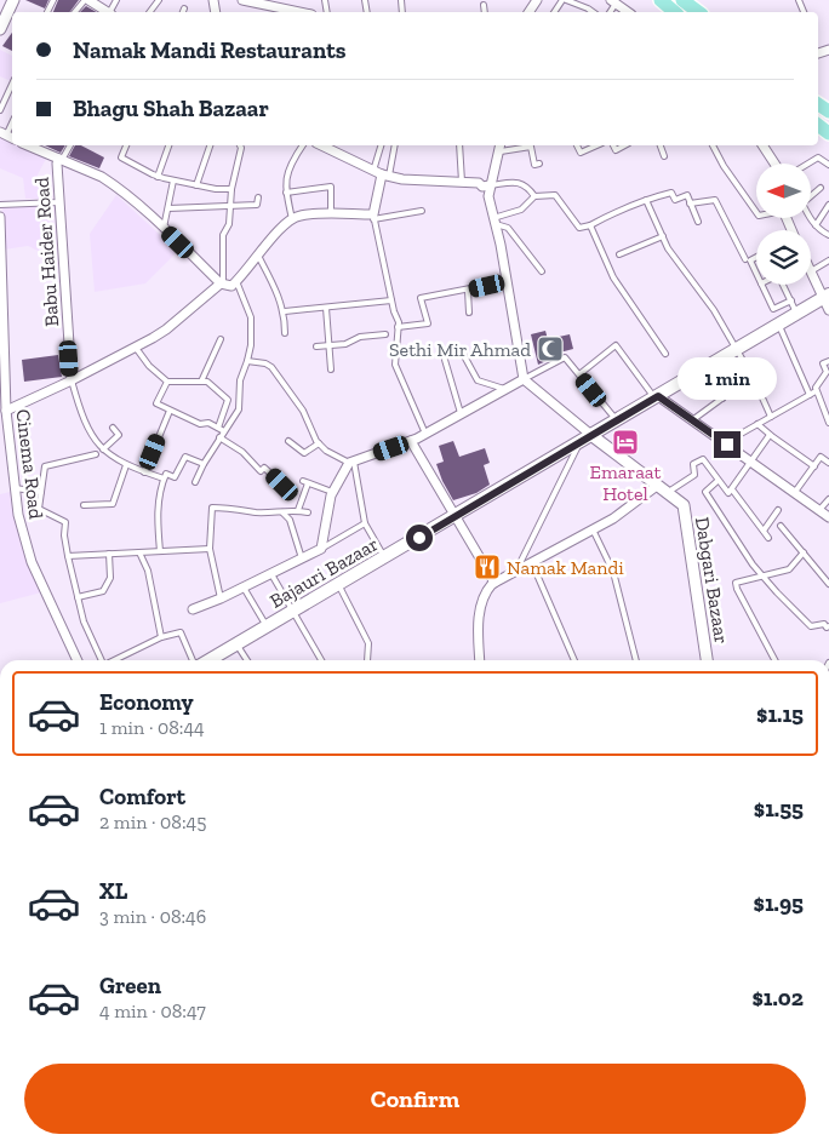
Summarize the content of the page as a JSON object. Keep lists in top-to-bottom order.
{
  "streets": {
    "main road": ["Bajauri Bazaar"],
    "street": ["Babu Haider Road", "Cinema Road", "Dabgari Bazaar"]
  },
  "crossings": [
    ["Bajauri Bazaar", "Dabgari Bazaar"]
  ],
  "places": {
    "mosque": ["Sethi Mir Ahmad"],
    "hotel": ["Emaraat Hotel"],
    "restaurant": ["Namak Mandi"]
  },
  "north": "left",
  "page": {
    "banner": ["Namak Mandi Restaurants", "Bhagu Shah Bazaar"],
    "bubble": "1 min",
    "list": [
      {
        "name": "Economy",
        "note": "1 min · 08:44",
        "value": "$1.15"
      },
      {
        "name": "Comfort",
        "note": "2 min · 08:45",
        "value": "$1.55"
      },
      {
        "name": "XL",
        "note": "3 min · 08:46",
        "value": "$1.95"
      },
      {
        "name": "Green",
        "note": "4 min · 08:47",
        "value": "$1.02"
      }
    ],
    "buttons": "Confirm"
  }
}
